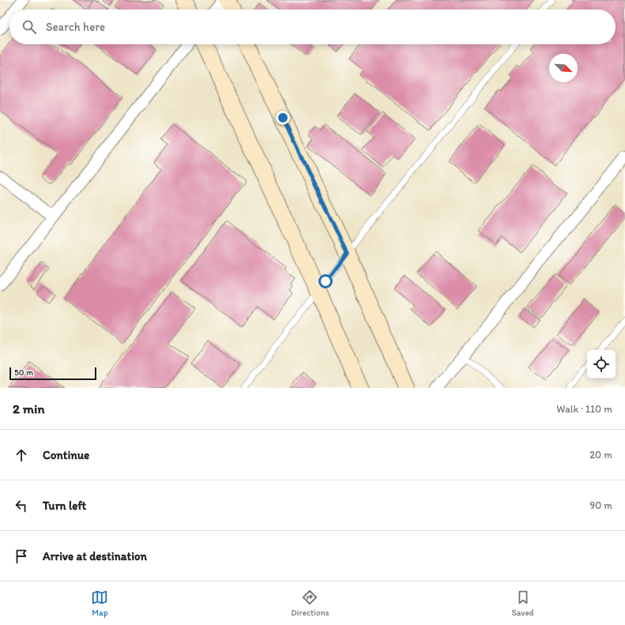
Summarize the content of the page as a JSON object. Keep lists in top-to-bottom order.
{
  "scale_bar": "50 m",
  "north": "bottom right",
  "page": {
    "search": "Search here",
    "scale": "50 m",
    "heading": ["2 min", "Walk · 110 m"],
    "list": [
      ["Continue", "20 m"],
      ["Turn left", "90 m"],
      "Arrive at destination"
    ],
    "nav": ["Map", "Directions", "Saved"]
  }
}
